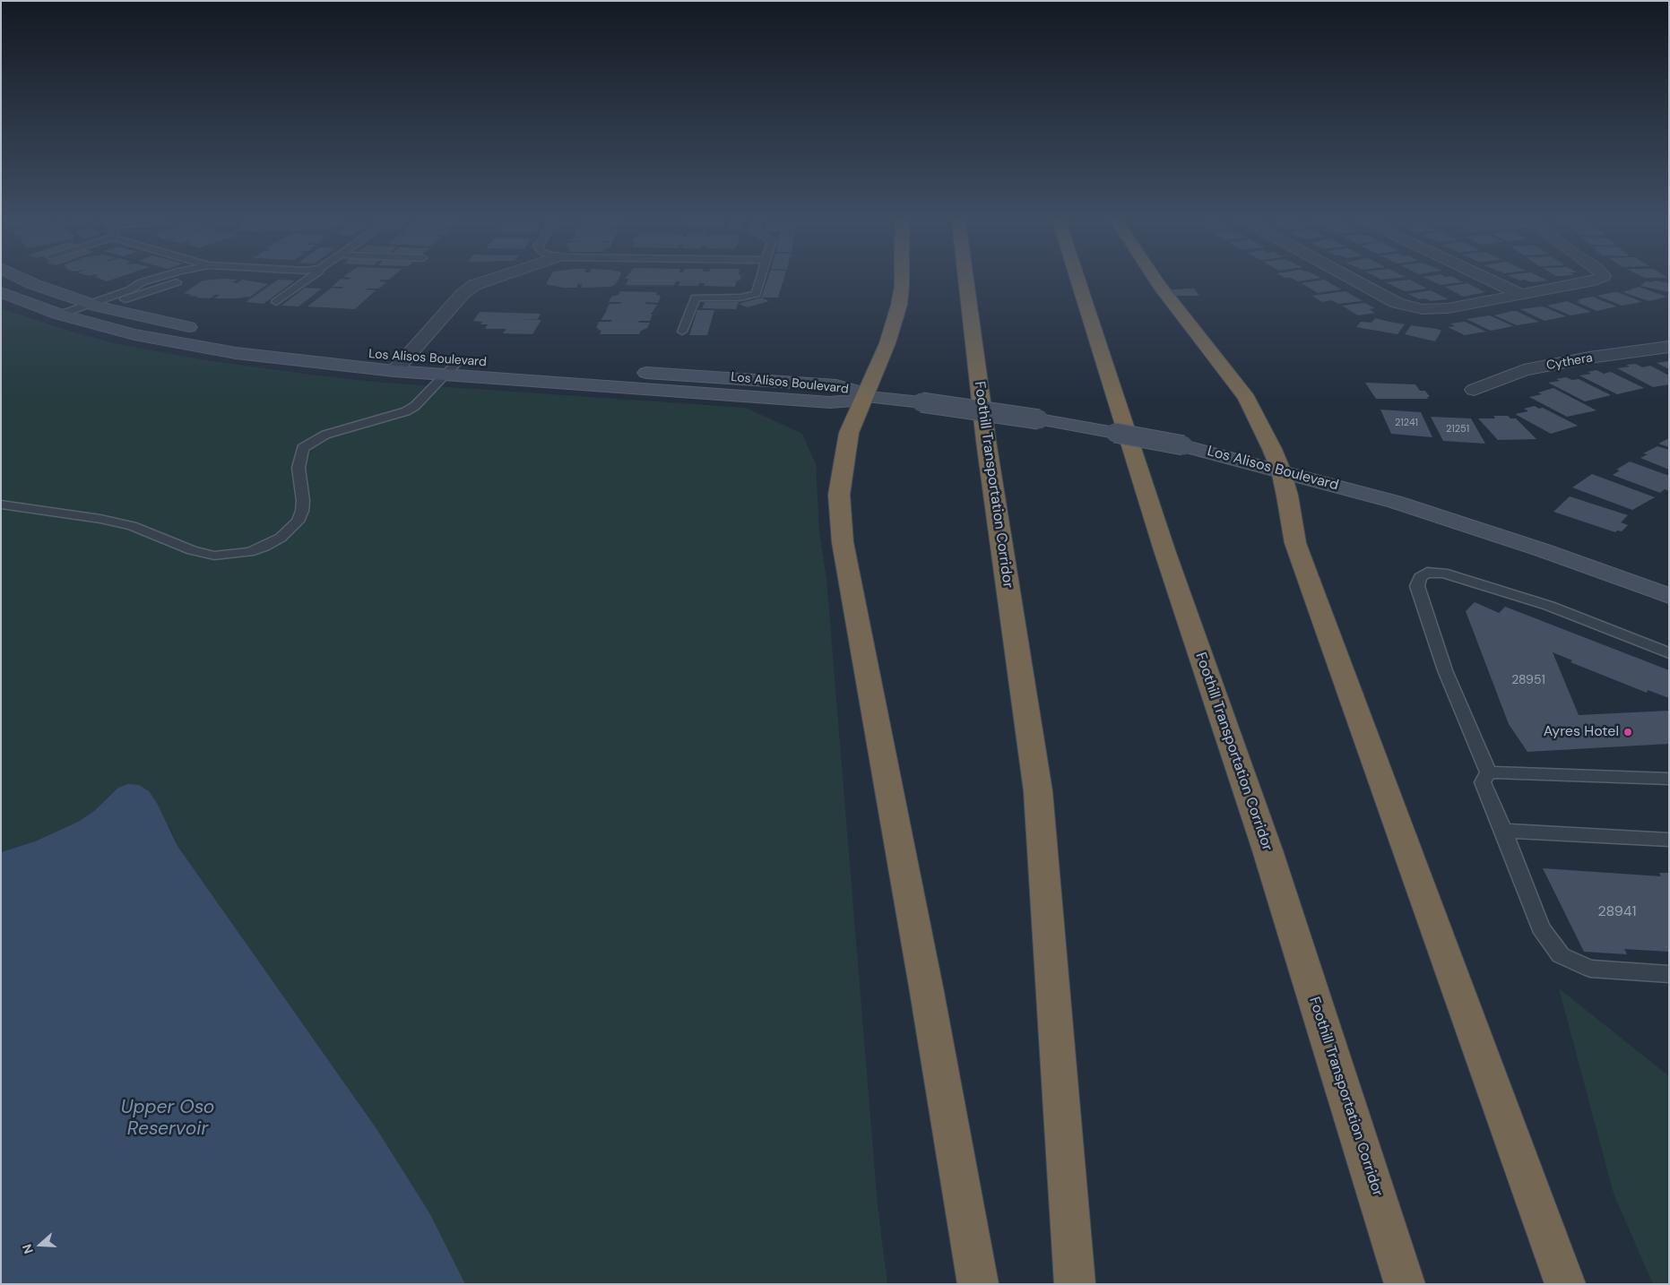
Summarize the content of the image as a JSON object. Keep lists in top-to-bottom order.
{
  "streets": {
    "highway": ["Foothill Transportation Corridor"],
    "main road": ["Los Alisos Boulevard"],
    "street": ["Cythera"]
  },
  "water": ["Upper Oso Reservoir"],
  "places": ["Ayres Hotel"],
  "house_numbers": [
    "21241",
    "21251",
    "28951",
    "28941"
  ],
  "north": "left"
}
